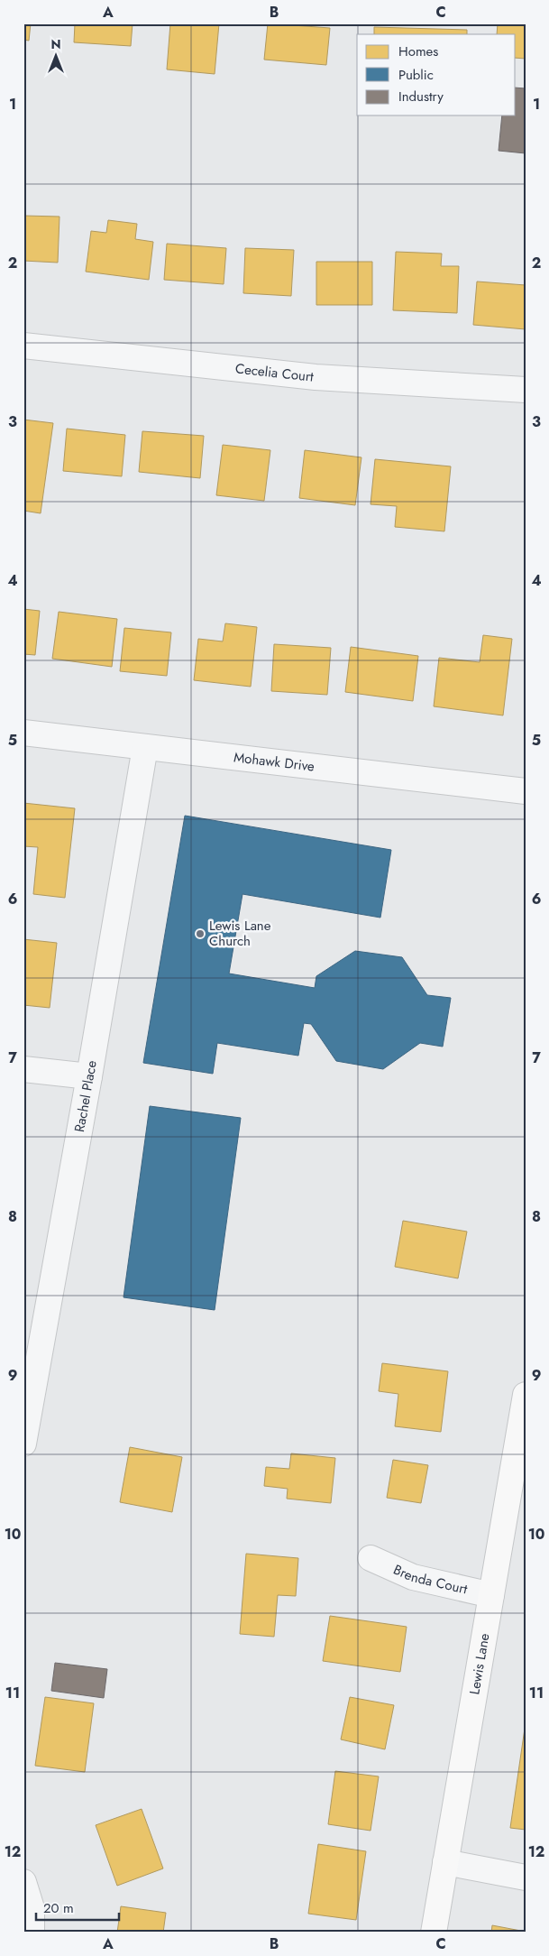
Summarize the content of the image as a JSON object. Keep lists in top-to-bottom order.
{
  "streets": {
    "street": [
      "Cecelia Court",
      "Mohawk Drive",
      "Rachel Place",
      "Brenda Court",
      "Lewis Lane"
    ]
  },
  "crossings": [
    ["Mohawk Drive", "Rachel Place"],
    ["Brenda Court", "Lewis Lane"]
  ],
  "places": ["Lewis Lane Church"],
  "legend": ["Homes", "Public", "Industry"],
  "scale_bar": "20 m",
  "north": "top",
  "grid": {
    "columns": ["A", "B", "C"],
    "rows": [
      "1",
      "2",
      "3",
      "4",
      "5",
      "6",
      "7",
      "8",
      "9",
      "10",
      "11",
      "12"
    ]
  }
}
